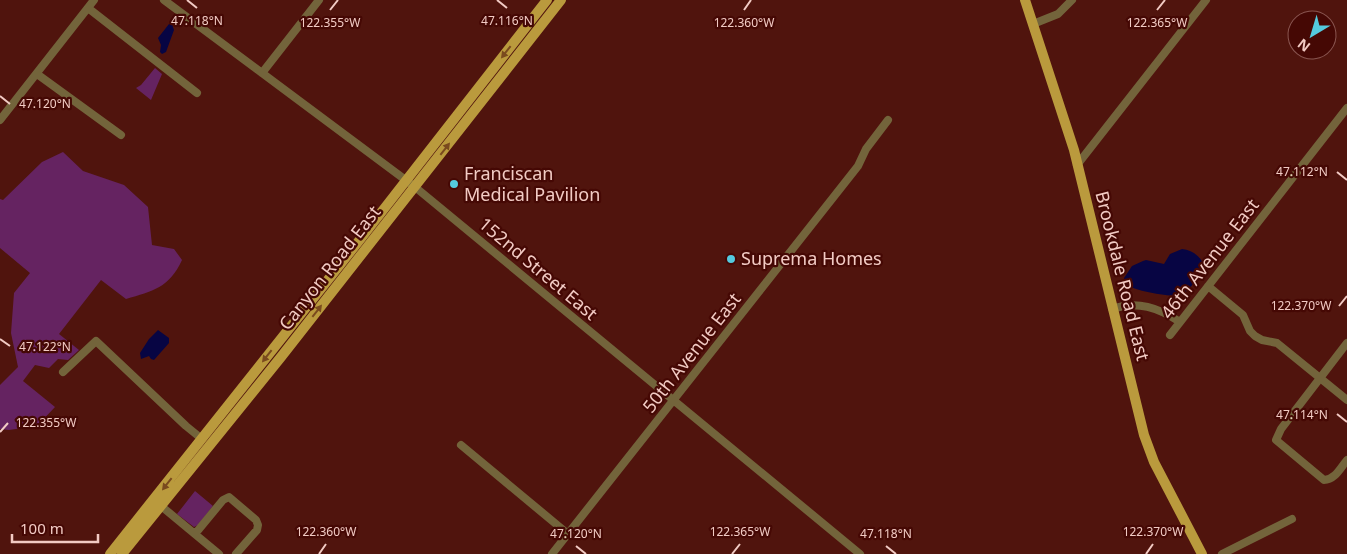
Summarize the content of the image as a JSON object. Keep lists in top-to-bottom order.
{
  "streets": {
    "main road": ["Canyon Road East", "Brookdale Road East"],
    "street": ["46th Avenue East", "152nd Street East", "50th Avenue East"]
  },
  "crossings": [
    ["Canyon Road East", "152nd Street East"],
    ["152nd Street East", "50th Avenue East"]
  ],
  "places": ["Franciscan Medical Pavilion", "Suprema Homes"],
  "scale_bar": "100 m",
  "north": "bottom left",
  "coordinates": [
    "47.118°N",
    "47.116°N",
    "122.355°W",
    "122.360°W",
    "122.365°W",
    "47.120°N",
    "47.112°N",
    "122.370°W",
    "47.122°N",
    "47.114°N"
  ]
}
